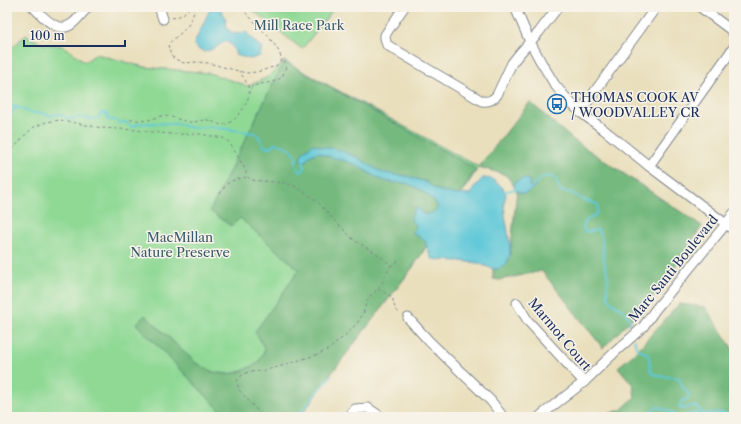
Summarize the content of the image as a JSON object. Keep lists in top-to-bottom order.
{
  "streets": {
    "street": ["Marc Santi Boulevard", "Marmot Court"]
  },
  "crossings": [
    ["Marc Santi Boulevard", "Marmot Court"]
  ],
  "parks": ["Mill Race Park", "MacMillan Nature Preserve"],
  "places": {
    "bus stop": ["THOMAS COOK AV / WOODVALLEY CR"]
  },
  "scale_bar": "100 m"
}
